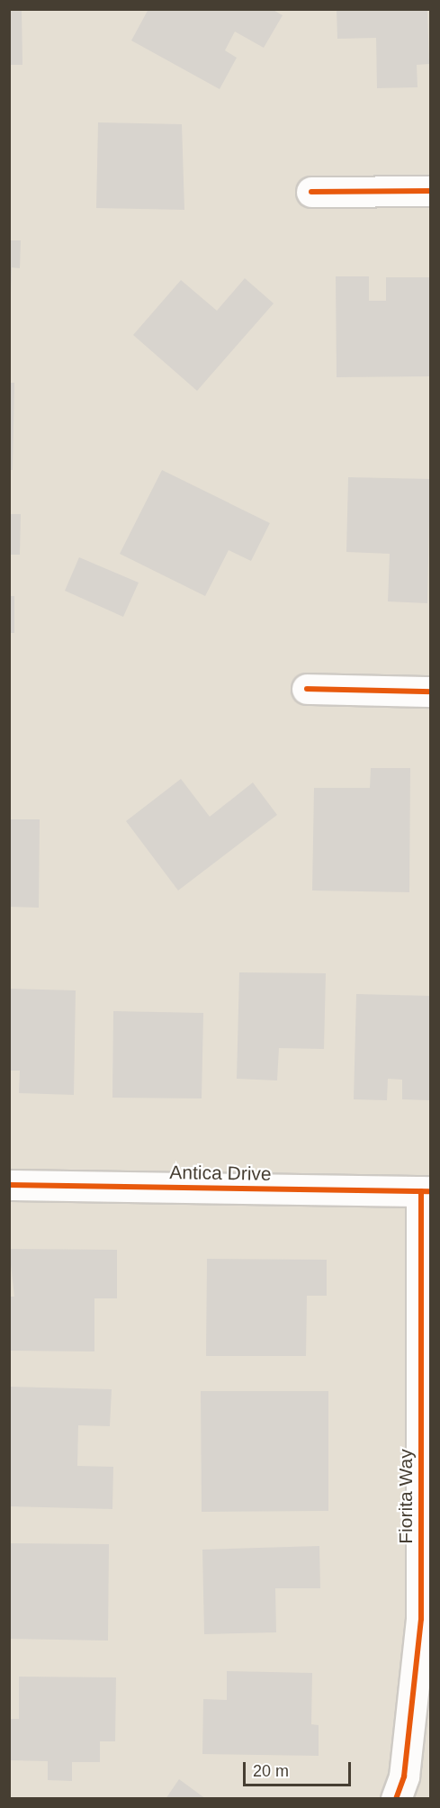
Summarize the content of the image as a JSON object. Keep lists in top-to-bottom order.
{
  "streets": {
    "street": ["Antica Drive", "Fiorita Way"]
  },
  "crossings": [
    ["Antica Drive", "Fiorita Way"]
  ],
  "scale_bar": "20 m"
}
